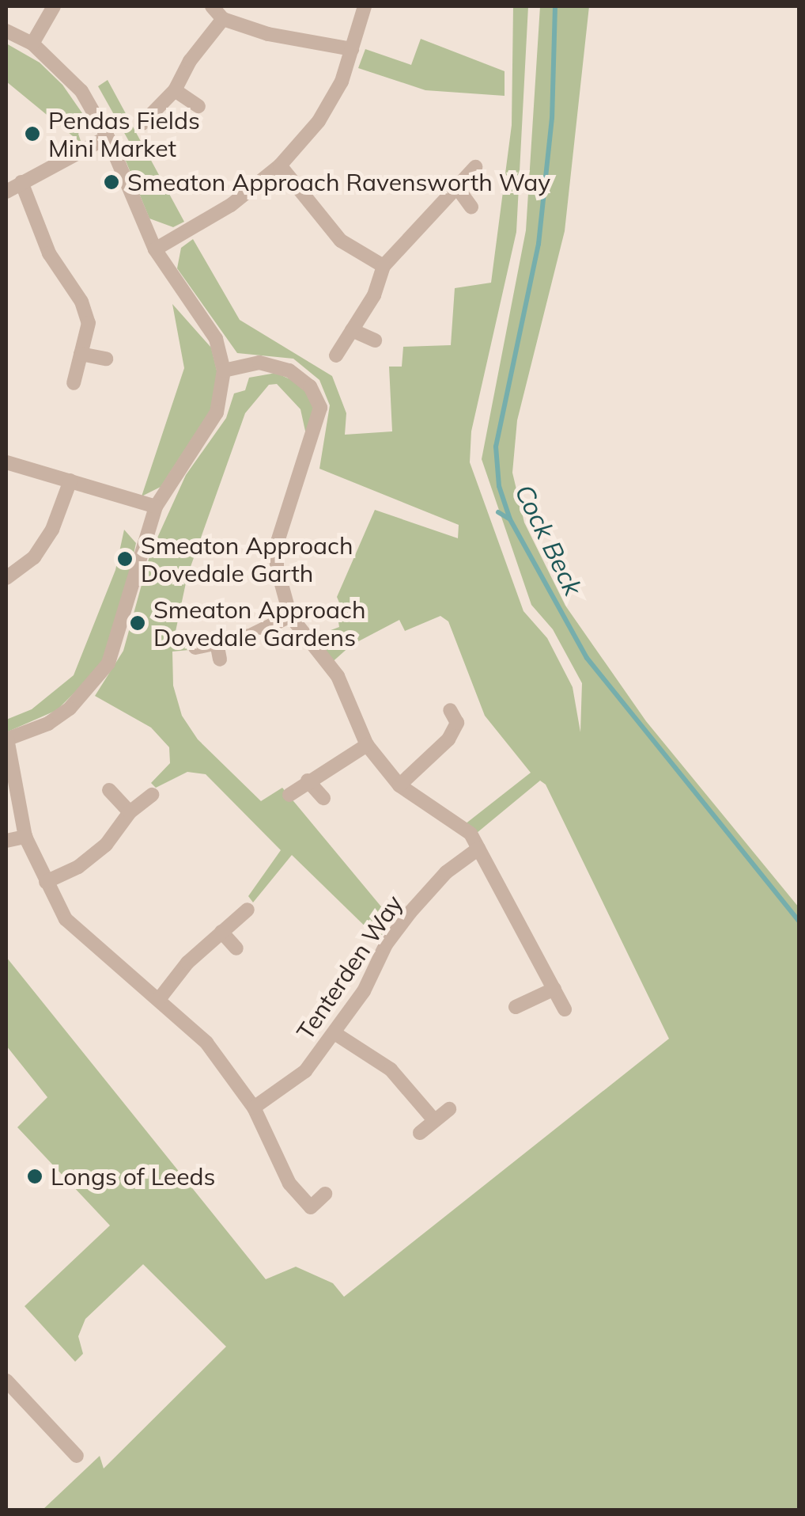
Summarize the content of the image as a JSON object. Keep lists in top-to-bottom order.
{
  "streets": {
    "street": ["Tenterden Way"]
  },
  "water": ["Cock Beck"],
  "places": [
    "Pendas Fields Mini Market",
    "Smeaton Approach Ravensworth Way",
    "Smeaton Approach Dovedale Garth",
    "Smeaton Approach Dovedale Gardens",
    "Longs of Leeds"
  ]
}
